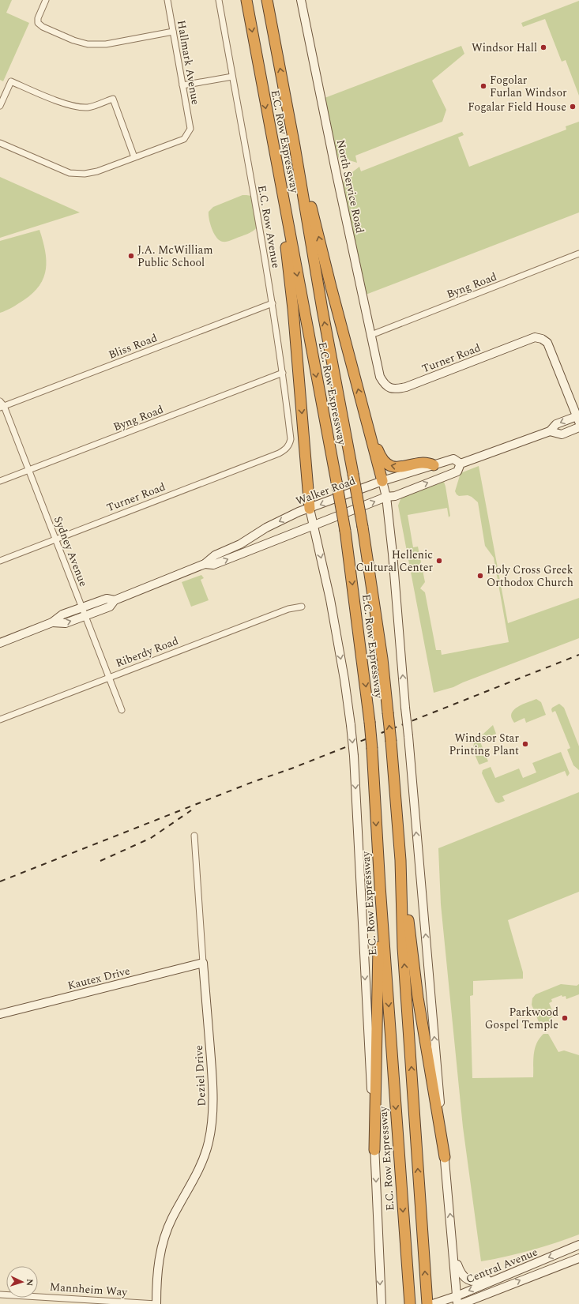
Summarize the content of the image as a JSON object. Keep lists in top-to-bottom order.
{
  "streets": {
    "highway": ["E.C. Row Expressway"],
    "main road": [
      "North Service Road",
      "Turner Road",
      "Walker Road",
      "Kautex Drive",
      "Deziel Drive",
      "Central Avenue"
    ],
    "street": [
      "Hallmark Avenue",
      "E.C. Row Avenue",
      "Byng Road",
      "Bliss Road",
      "Sydney Avenue",
      "Riberdy Road",
      "Mannheim Way"
    ]
  },
  "crossings": [
    ["North Service Road", "Byng Road"],
    ["North Service Road", "Turner Road"],
    ["E.C. Row Avenue", "Byng Road"],
    ["E.C. Row Avenue", "Bliss Road"],
    ["E.C. Row Avenue", "Turner Road"],
    ["Byng Road", "Sydney Avenue"],
    ["Bliss Road", "Sydney Avenue"],
    ["Turner Road", "Walker Road"],
    ["Turner Road", "Sydney Avenue"],
    ["Walker Road", "Sydney Avenue"],
    ["Sydney Avenue", "Riberdy Road"],
    ["Kautex Drive", "Deziel Drive"],
    ["Deziel Drive", "Mannheim Way"]
  ],
  "places": [
    "Windsor Hall",
    "Fogolar Furlan Windsor",
    "Fogalar Field House",
    "J.A. McWilliam Public School",
    "Hellenic Cultural Center",
    "Holy Cross Greek Orthodox Church",
    "Windsor Star Printing Plant",
    "Parkwood Gospel Temple"
  ],
  "north": "right"
}
